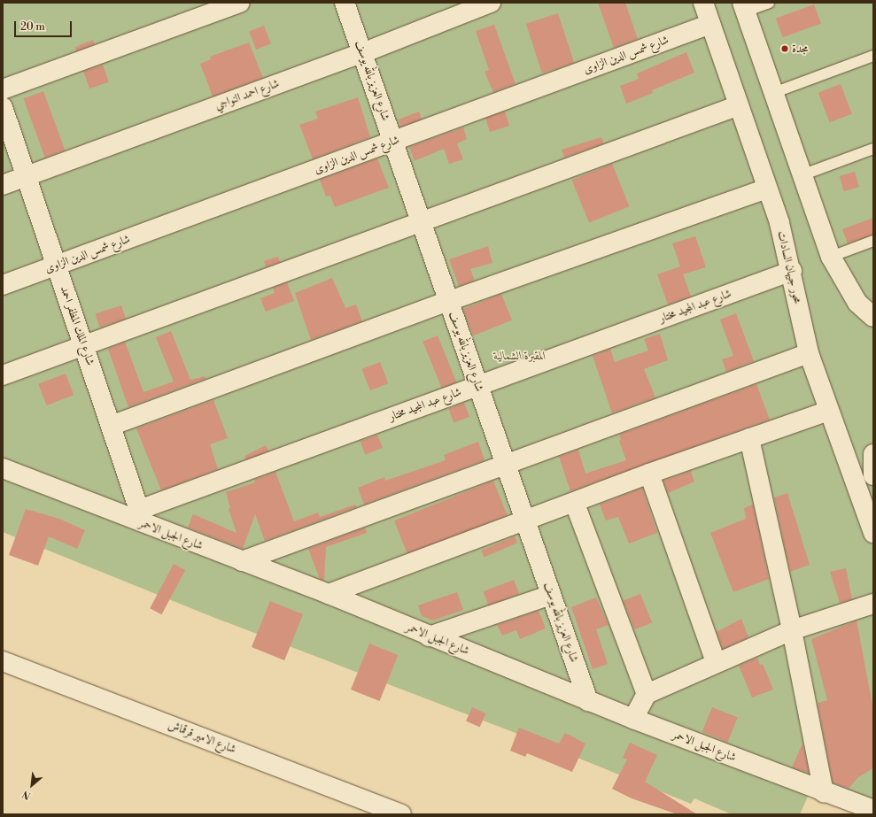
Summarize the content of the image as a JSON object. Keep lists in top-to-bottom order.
{
  "streets": {
    "street": [
      "شارع شمس الدين الزاوى",
      "شارع العزيز بالله يوسف",
      "شارع احمد النواجي",
      "محور جيهان السادات",
      "شارع عبد المجيد مختار",
      "شارع الملك المظفر احمد",
      "شارع الجبل الاحمر",
      "شارع الامير قرقماش"
    ]
  },
  "crossings": [
    ["شارع شمس الدين الزاوى", "شارع العزيز بالله يوسف"],
    ["شارع شمس الدين الزاوى", "محور جيهان السادات"],
    ["شارع شمس الدين الزاوى", "شارع الملك المظفر احمد"],
    ["شارع العزيز بالله يوسف", "شارع احمد النواجي"],
    ["شارع العزيز بالله يوسف", "شارع عبد المجيد مختار"],
    ["شارع العزيز بالله يوسف", "شارع الجبل الاحمر"],
    ["شارع احمد النواجي", "شارع الملك المظفر احمد"],
    ["محور جيهان السادات", "شارع عبد المجيد مختار"],
    ["شارع عبد المجيد مختار", "شارع الملك المظفر احمد"],
    ["شارع عبد المجيد مختار", "شارع الجبل الاحمر"],
    ["شارع الملك المظفر احمد", "شارع الجبل الاحمر"]
  ],
  "parks": ["المقبرة الشمالية"],
  "places": ["مجدة"],
  "scale_bar": "20 m",
  "north": "bottom left"
}
